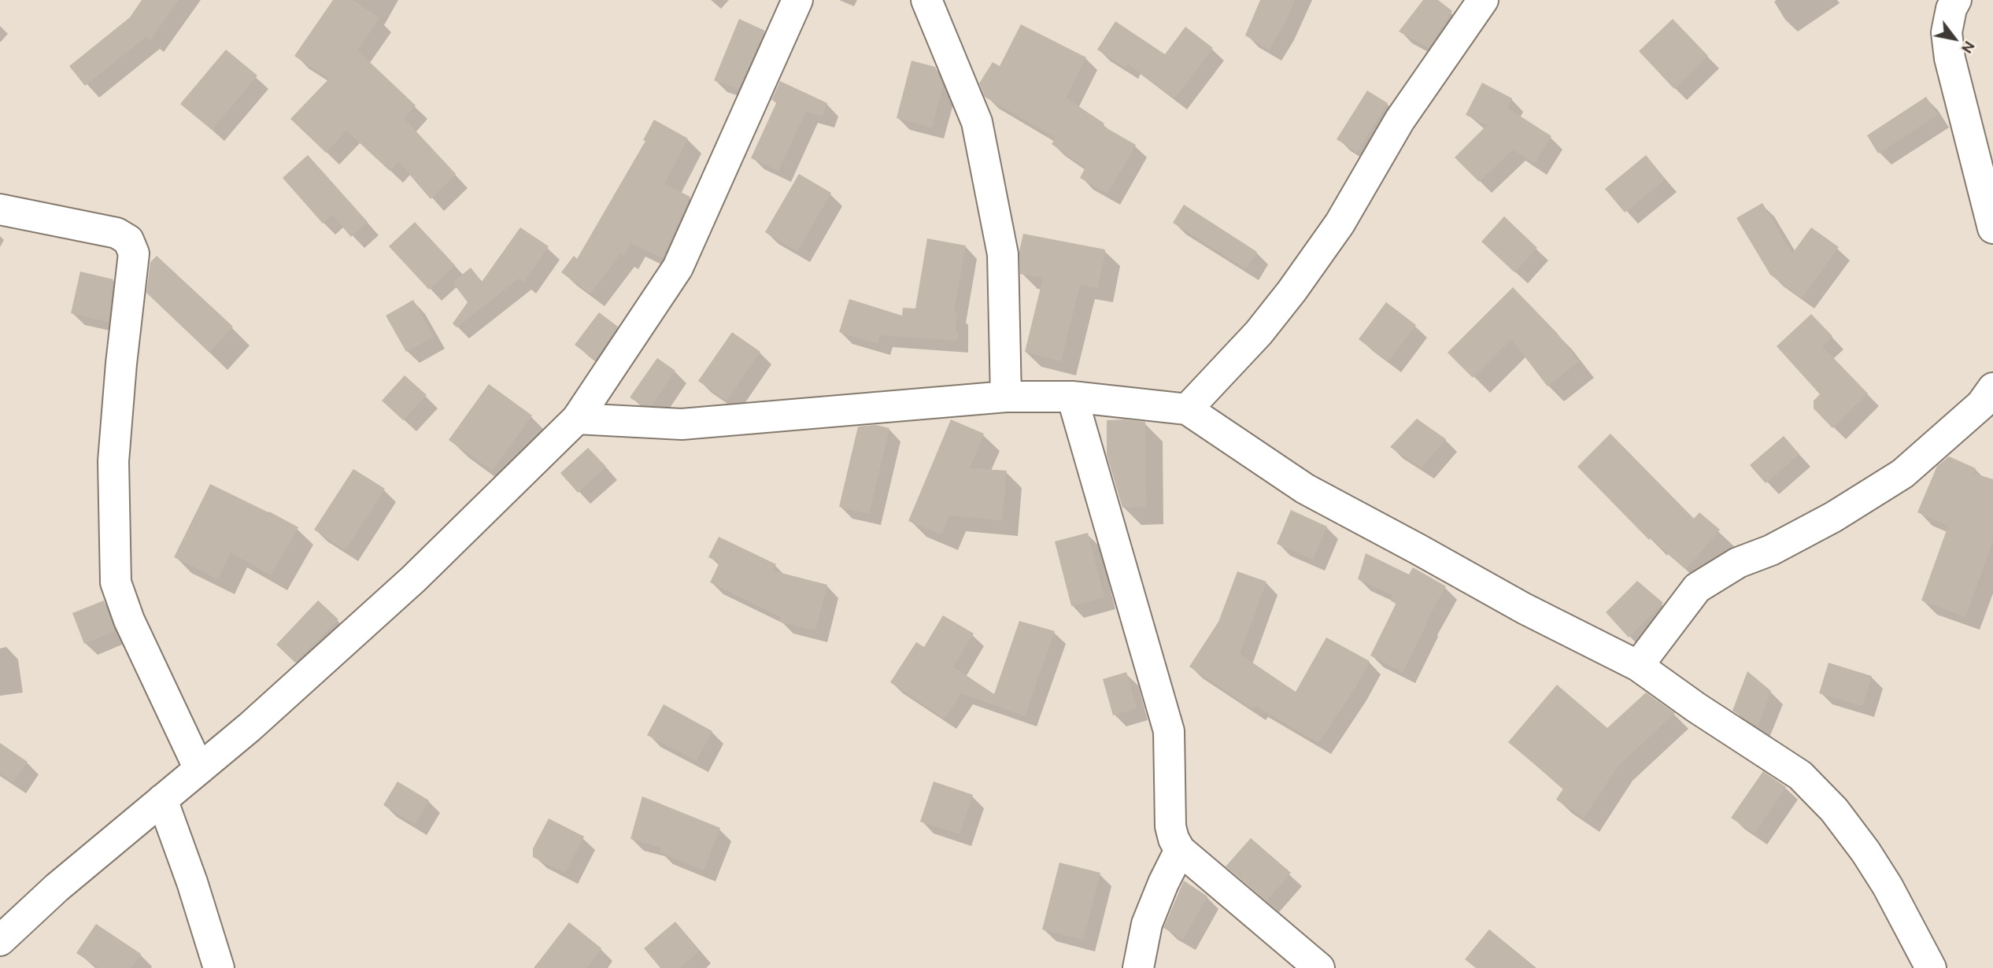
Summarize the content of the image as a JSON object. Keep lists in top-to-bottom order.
{
  "north": "bottom right"
}
